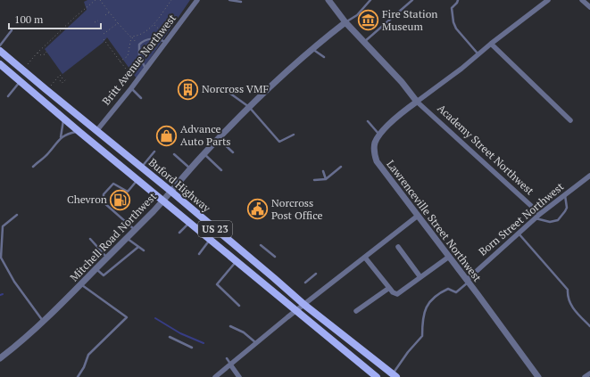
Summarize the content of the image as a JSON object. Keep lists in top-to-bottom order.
{
  "streets": {
    "main road": ["Buford Highway", "US 23"],
    "street": [
      "Britt Avenue Northwest",
      "Academy Street Northwest",
      "Born Street Northwest",
      "Lawrenceville Street Northwest",
      "Mitchell Road Northwest"
    ]
  },
  "crossings": [
    ["Britt Avenue Northwest", "Buford Highway"],
    ["Academy Street Northwest", "Born Street Northwest"],
    ["Academy Street Northwest", "Lawrenceville Street Northwest"],
    ["Buford Highway", "Mitchell Road Northwest"],
    ["Born Street Northwest", "Lawrenceville Street Northwest"]
  ],
  "places": {
    "museum": ["Fire Station Museum"],
    "building": ["Norcross VMF"],
    "shop": ["Advance Auto Parts"],
    "fuel station": ["Chevron"],
    "public building": ["Norcross Post Office"]
  },
  "scale_bar": "100 m"
}
